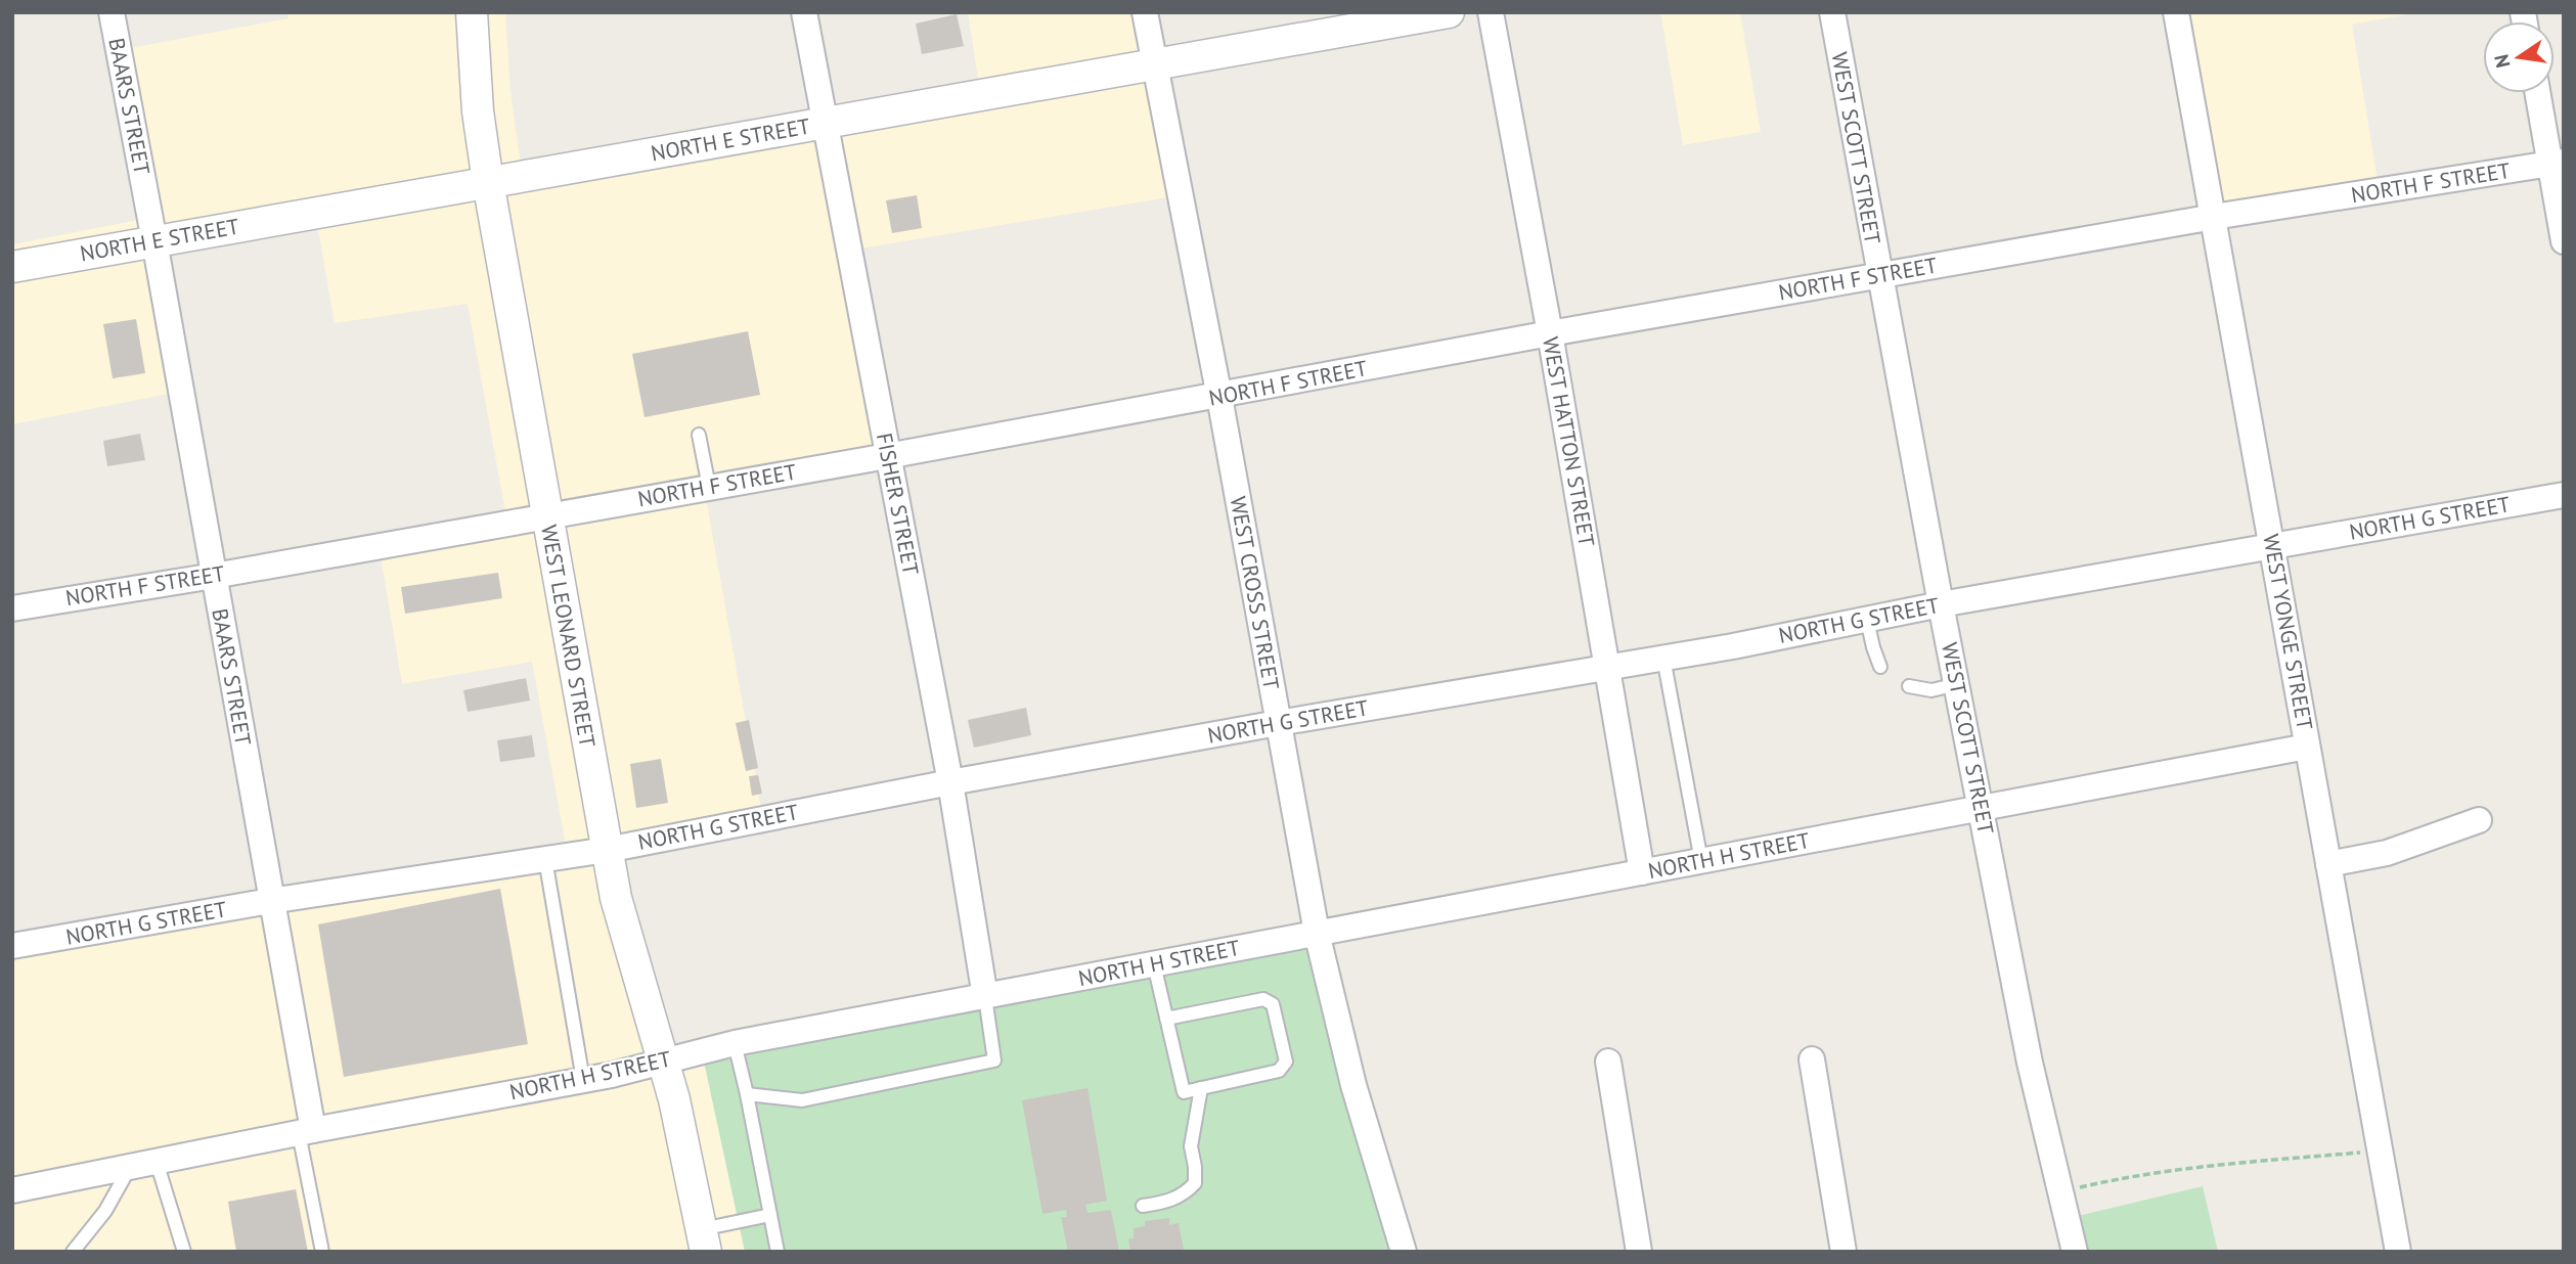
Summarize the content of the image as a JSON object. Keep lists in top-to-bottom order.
{
  "streets": {
    "street": [
      "BAARS STREET",
      "NORTH E STREET",
      "WEST SCOTT STREET",
      "NORTH F STREET",
      "WEST HATTON STREET",
      "FISHER STREET",
      "NORTH G STREET",
      "WEST CROSS STREET",
      "WEST YONGE STREET",
      "WEST LEONARD STREET",
      "NORTH H STREET"
    ]
  },
  "crossings": [
    ["BAARS STREET", "NORTH E STREET"],
    ["BAARS STREET", "NORTH F STREET"],
    ["BAARS STREET", "NORTH G STREET"],
    ["BAARS STREET", "NORTH H STREET"],
    ["NORTH E STREET", "FISHER STREET"],
    ["NORTH E STREET", "WEST CROSS STREET"],
    ["NORTH E STREET", "WEST LEONARD STREET"],
    ["WEST SCOTT STREET", "NORTH F STREET"],
    ["WEST SCOTT STREET", "NORTH G STREET"],
    ["WEST SCOTT STREET", "NORTH H STREET"],
    ["NORTH F STREET", "WEST HATTON STREET"],
    ["NORTH F STREET", "FISHER STREET"],
    ["NORTH F STREET", "WEST CROSS STREET"],
    ["NORTH F STREET", "WEST YONGE STREET"],
    ["NORTH F STREET", "WEST LEONARD STREET"],
    ["WEST HATTON STREET", "NORTH G STREET"],
    ["WEST HATTON STREET", "NORTH H STREET"],
    ["FISHER STREET", "NORTH G STREET"],
    ["FISHER STREET", "NORTH H STREET"],
    ["NORTH G STREET", "WEST CROSS STREET"],
    ["NORTH G STREET", "WEST YONGE STREET"],
    ["NORTH G STREET", "WEST LEONARD STREET"],
    ["WEST CROSS STREET", "NORTH H STREET"],
    ["WEST YONGE STREET", "NORTH H STREET"],
    ["WEST LEONARD STREET", "NORTH H STREET"]
  ],
  "north": "left"
}
